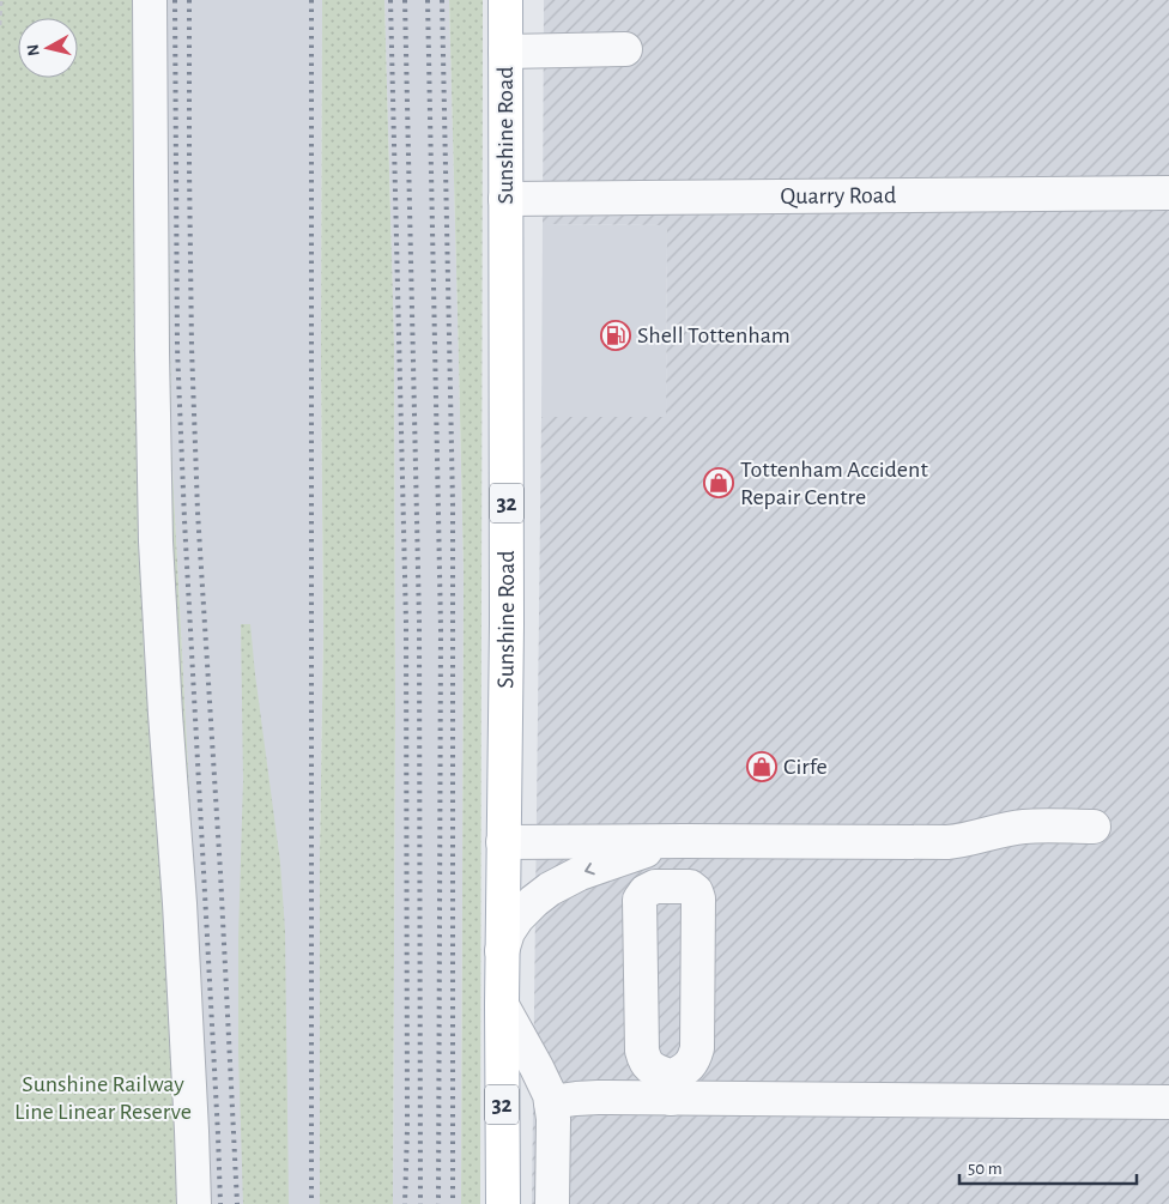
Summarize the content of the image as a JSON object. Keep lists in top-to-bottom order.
{
  "streets": {
    "main road": ["Sunshine Road", "32"],
    "street": ["Quarry Road"]
  },
  "crossings": [
    ["Sunshine Road", "Quarry Road"]
  ],
  "parks": ["Sunshine Railway Line Linear Reserve"],
  "places": {
    "fuel station": ["Shell Tottenham"],
    "shop": ["Tottenham Accident Repair Centre", "Cirfe"]
  },
  "scale_bar": "50 m",
  "north": "left"
}
